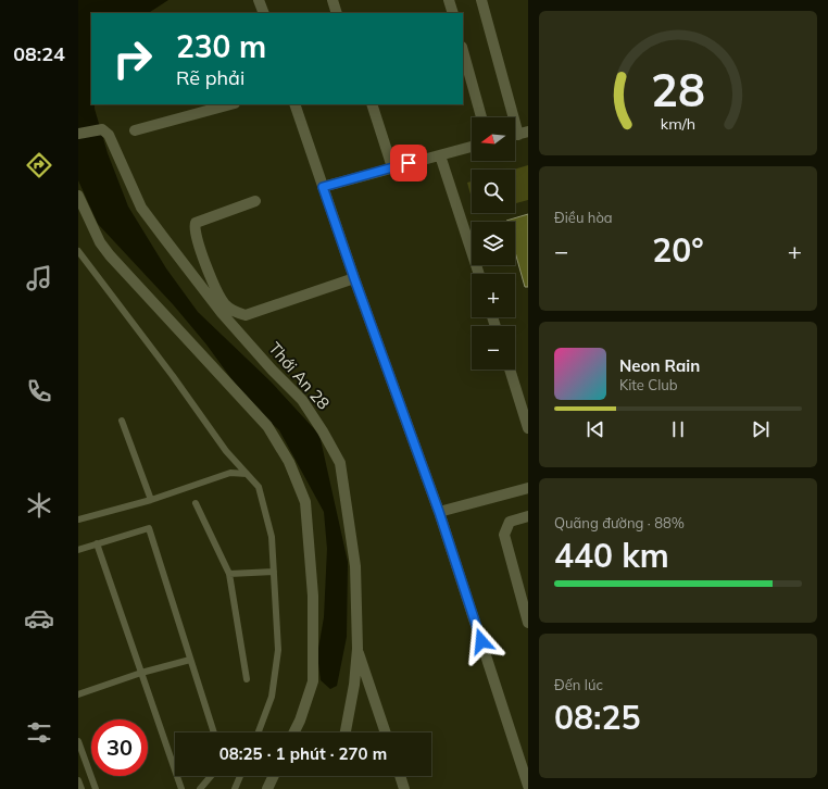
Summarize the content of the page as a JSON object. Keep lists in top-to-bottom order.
{
  "streets": {
    "street": ["Thới An 28"]
  },
  "north": "left",
  "page": {
    "tabs": "08:24",
    "turn": ["230 m", "Rẽ phải"],
    "map_buttons": ["+", "−"],
    "tile": [
      "Điều hòa",
      ["Quãng đường · 88%", "440 km"],
      ["Đến lúc", "08:25"]
    ],
    "heat": ["−", "20°", "+"],
    "song": ["Neon Rain", "Kite Club"],
    "limit": "30",
    "trip": "08:25 · 1 phút · 270 m",
    "gauge": ["28", "km/h"]
  }
}
